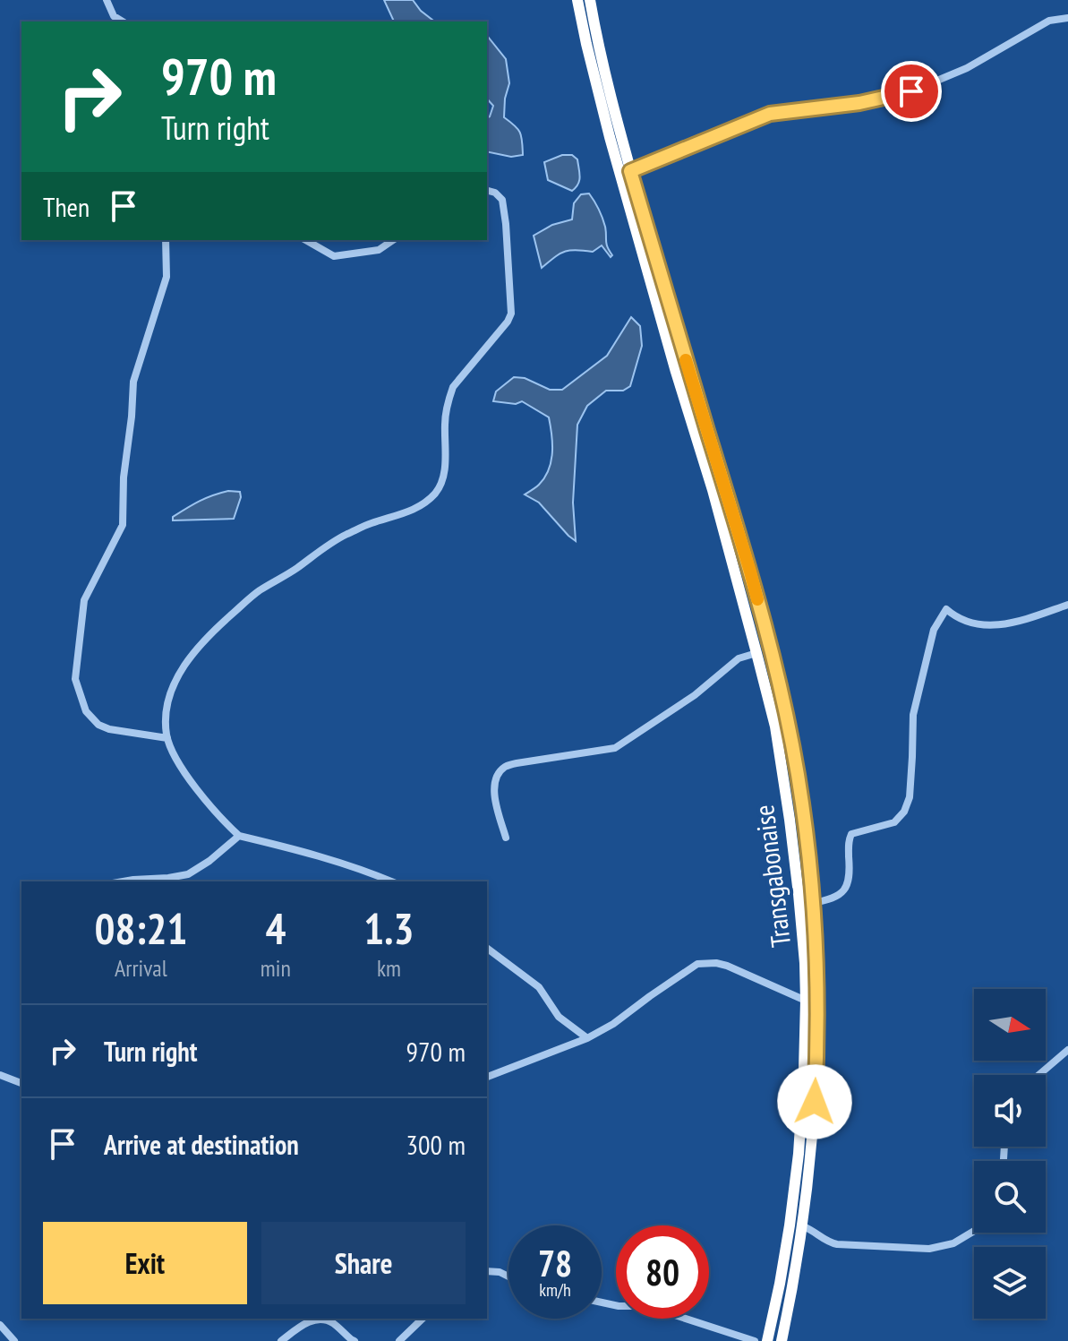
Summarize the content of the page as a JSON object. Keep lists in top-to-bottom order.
{
  "streets": {
    "highway": ["Transgabonaise"]
  },
  "north": "right",
  "page": {
    "turn": ["970 m", "Turn right"],
    "then": "Then",
    "eta": [
      "08:21",
      "Arrival",
      "4",
      "min",
      "1.3",
      "km"
    ],
    "list": [
      {
        "name": "Turn right",
        "value": "970 m"
      },
      {
        "name": "Arrive at destination",
        "value": "300 m"
      }
    ],
    "buttons": ["Exit", "Share"],
    "speed": "78 km/h",
    "limit": "80"
  }
}
